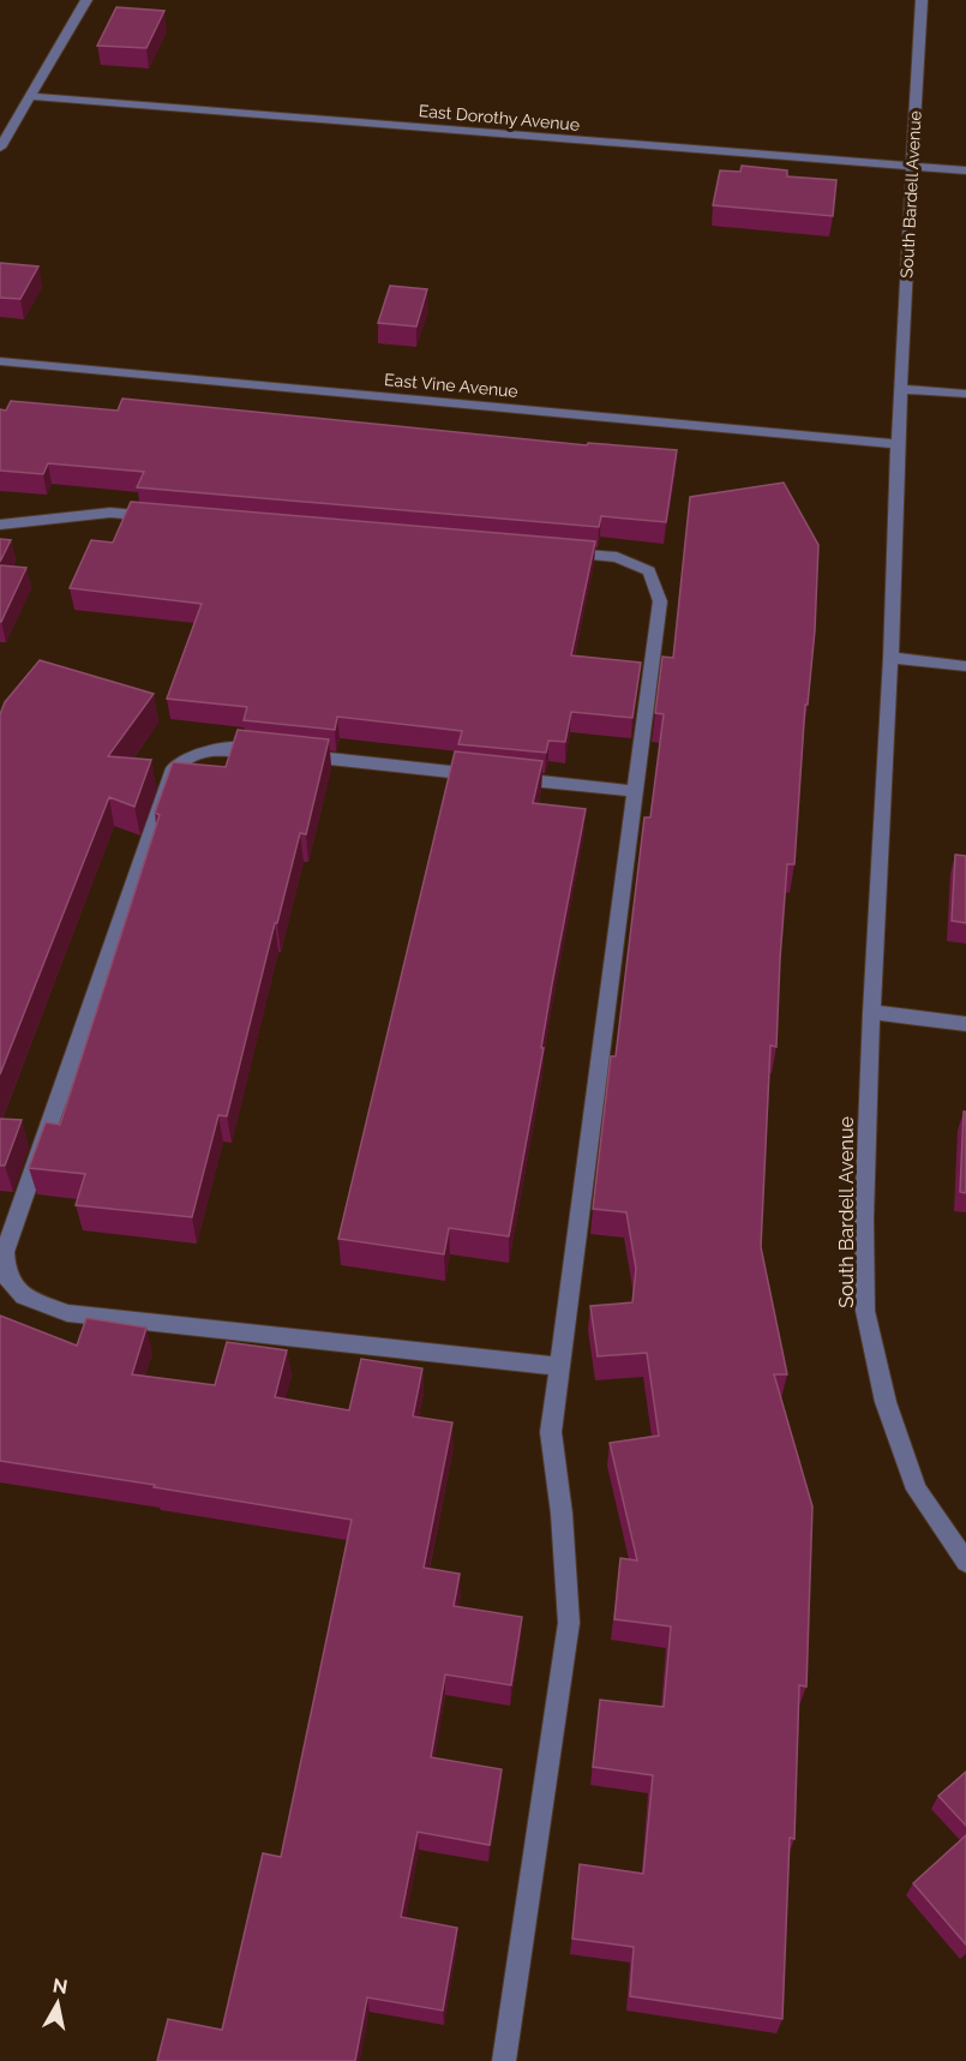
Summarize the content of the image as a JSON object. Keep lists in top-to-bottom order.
{
  "streets": {
    "street": ["East Dorothy Avenue", "South Bardell Avenue", "East Vine Avenue"]
  },
  "crossings": [
    ["East Dorothy Avenue", "South Bardell Avenue"],
    ["South Bardell Avenue", "East Vine Avenue"]
  ],
  "north": "top"
}
